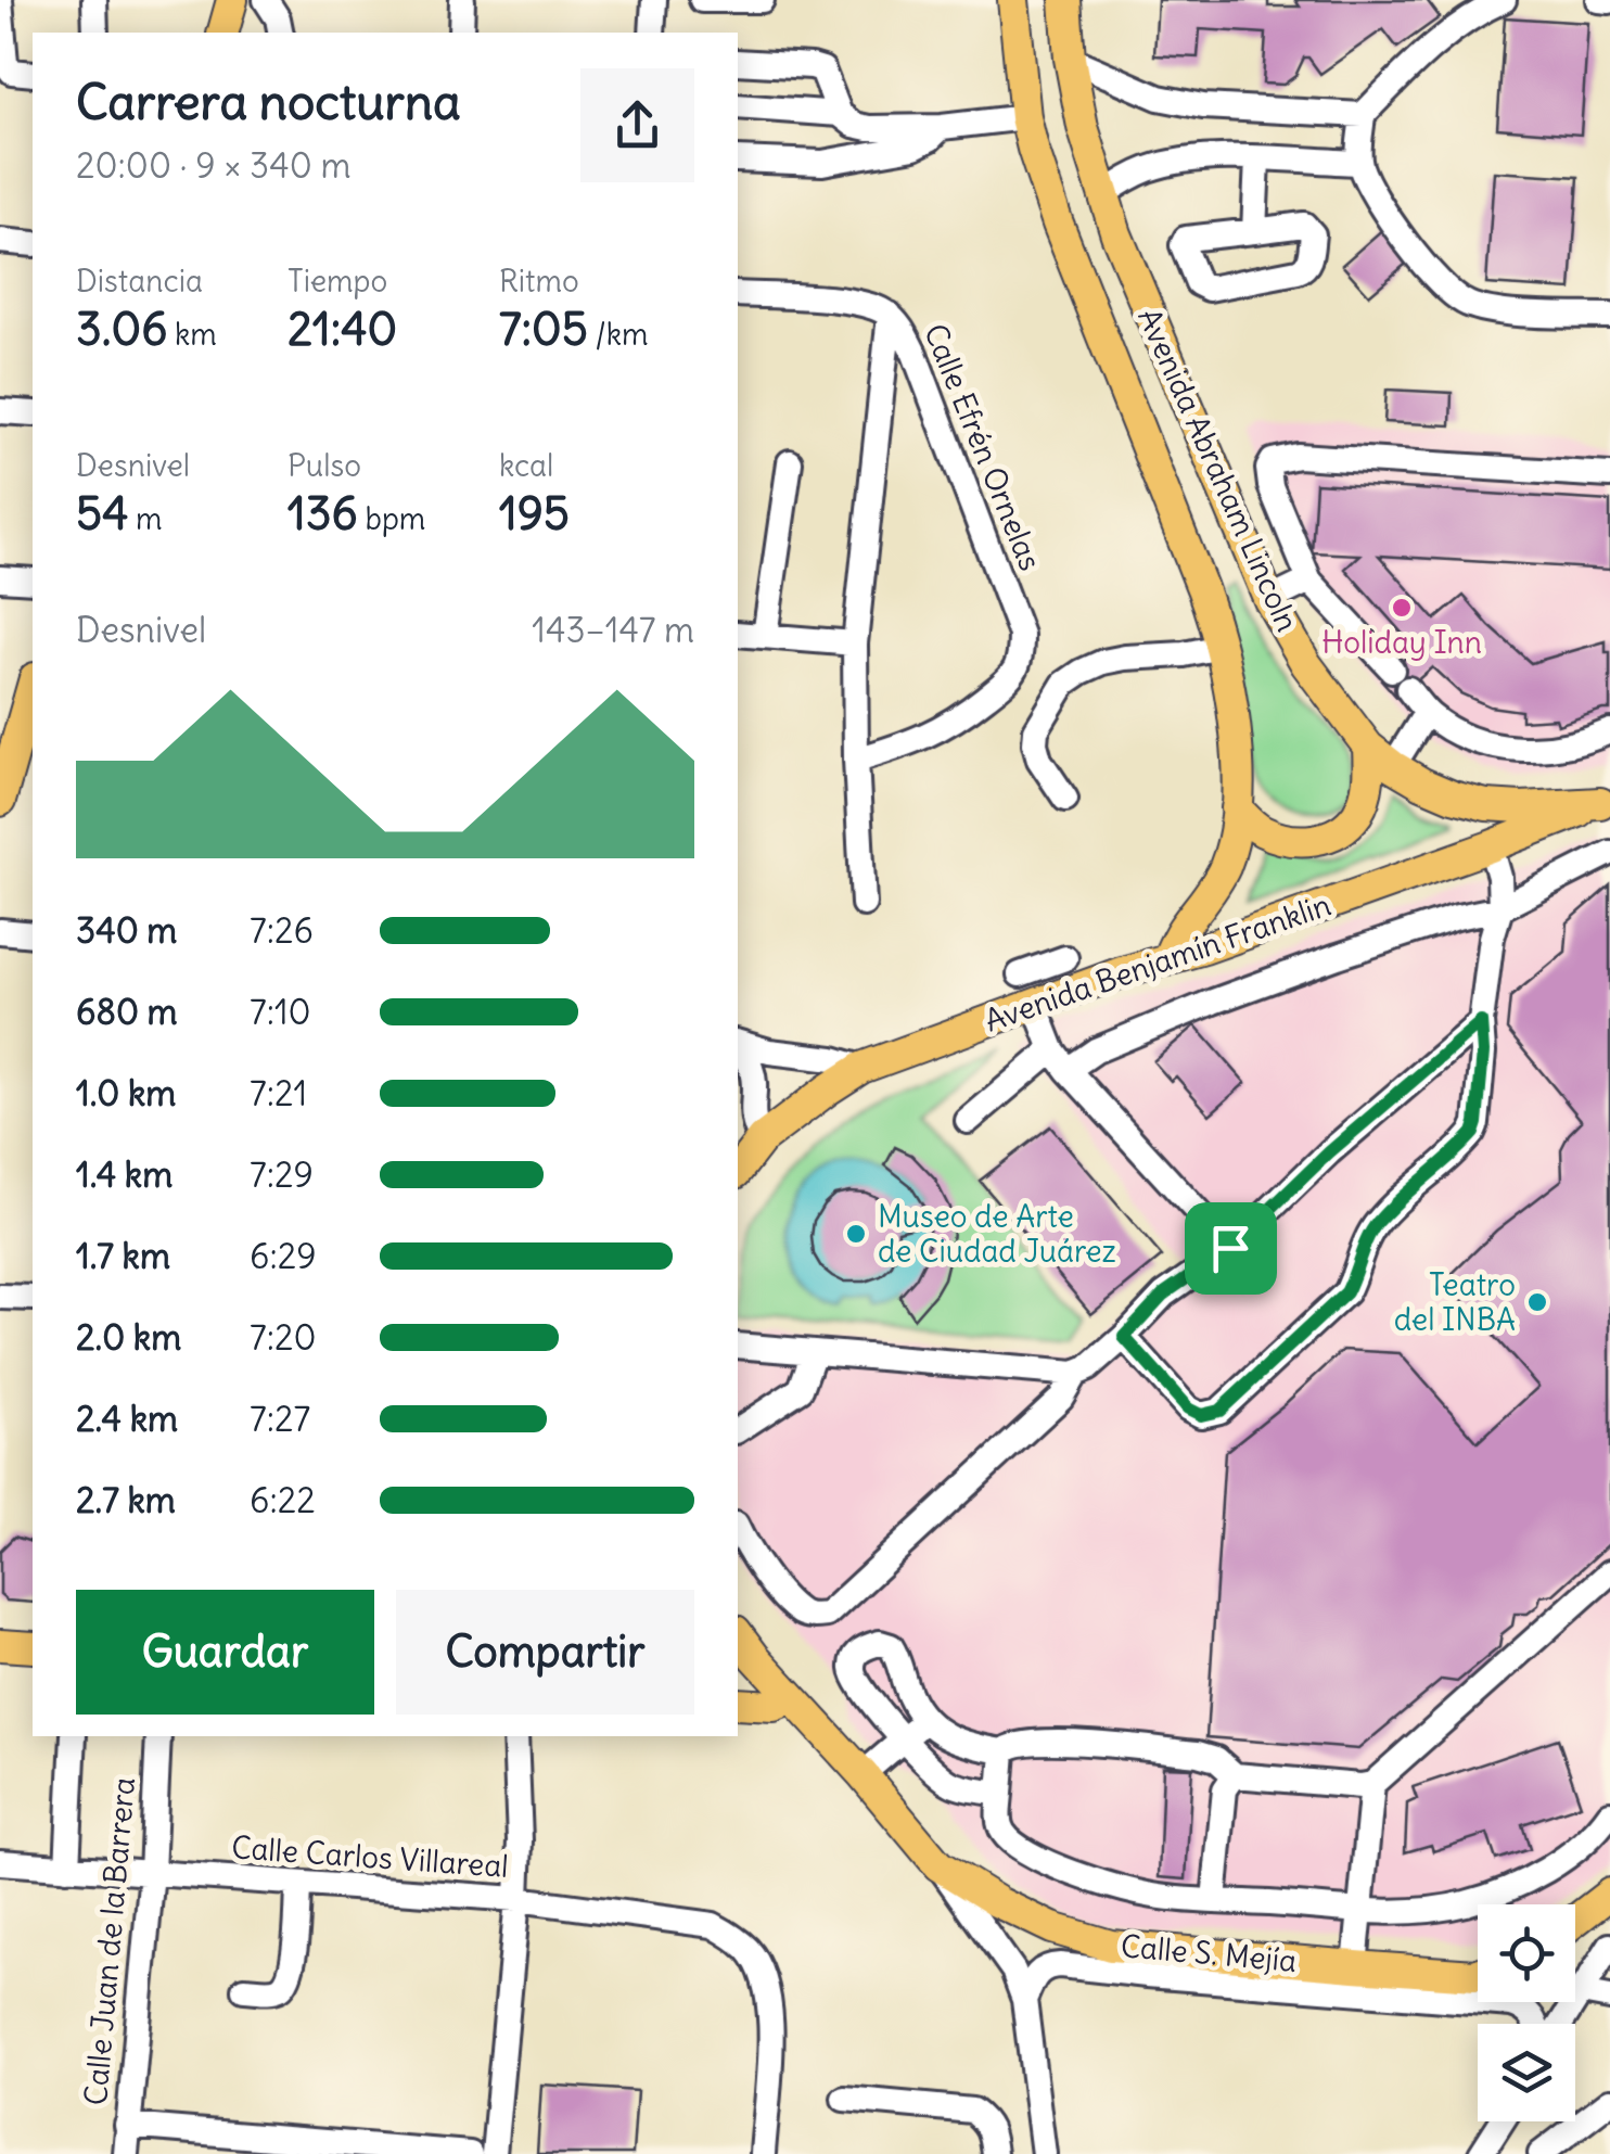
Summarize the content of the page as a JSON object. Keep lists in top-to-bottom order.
{
  "streets": {
    "main road": ["Avenida Abraham Lincoln", "Avenida Benjamín Franklin", "Calle S. Mejía"],
    "street": ["Calle Efrén Ornelas", "Calle Carlos Villareal", "Calle Juan de la Barrera"]
  },
  "crossings": [
    ["Avenida Abraham Lincoln", "Avenida Benjamín Franklin"],
    ["Calle Carlos Villareal", "Calle Juan de la Barrera"]
  ],
  "places": ["Holiday Inn", "Museo de Arte de Ciudad Juárez", "Teatro del INBA"],
  "page": {
    "heading": ["Carrera nocturna", "20:00 · 9 × 340 m"],
    "stats": [
      ["Distancia", "3.06 km"],
      ["Tiempo", "21:40"],
      ["Ritmo", "7:05 /km"],
      ["Desnivel", "54 m"],
      ["Pulso", "136 bpm"],
      ["kcal", "195"]
    ],
    "chart": ["Desnivel", "143–147 m"],
    "list": [
      {
        "name": "340 m",
        "note": "7:26"
      },
      {
        "name": "680 m",
        "note": "7:10"
      },
      {
        "name": "1.0 km",
        "note": "7:21"
      },
      {
        "name": "1.4 km",
        "note": "7:29"
      },
      {
        "name": "1.7 km",
        "note": "6:29"
      },
      {
        "name": "2.0 km",
        "note": "7:20"
      },
      {
        "name": "2.4 km",
        "note": "7:27"
      },
      {
        "name": "2.7 km",
        "note": "6:22"
      }
    ],
    "buttons": ["Guardar", "Compartir"]
  }
}
